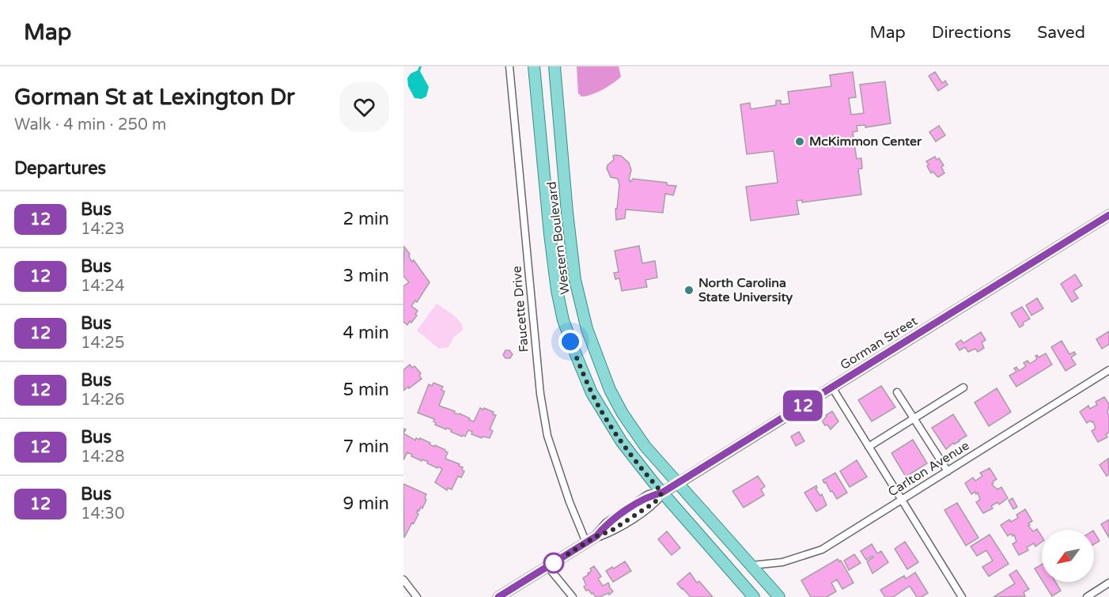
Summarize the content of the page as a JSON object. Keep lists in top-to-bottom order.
{
  "streets": {
    "main road": ["Western Boulevard", "Gorman Street"],
    "street": ["Faucette Drive", "Carlton Avenue"]
  },
  "crossings": [
    ["Western Boulevard", "Gorman Street"],
    ["Western Boulevard", "Carlton Avenue"],
    ["Faucette Drive", "Gorman Street"]
  ],
  "places": ["McKimmon Center", "North Carolina State University"],
  "lines": ["bus line 12"],
  "north": "bottom left",
  "page": {
    "header": "Map",
    "nav": ["Map", "Directions", "Saved"],
    "heading": [
      ["Gorman St at Lexington Dr", "Walk · 4 min · 250 m"],
      "Departures"
    ],
    "on_map": "12",
    "list": [
      {
        "mark": "12",
        "name": "Bus",
        "note": "14:23",
        "value": "2 min"
      },
      {
        "mark": "12",
        "name": "Bus",
        "note": "14:24",
        "value": "3 min"
      },
      {
        "mark": "12",
        "name": "Bus",
        "note": "14:25",
        "value": "4 min"
      },
      {
        "mark": "12",
        "name": "Bus",
        "note": "14:26",
        "value": "5 min"
      },
      {
        "mark": "12",
        "name": "Bus",
        "note": "14:28",
        "value": "7 min"
      },
      {
        "mark": "12",
        "name": "Bus",
        "note": "14:30",
        "value": "9 min"
      }
    ]
  }
}
